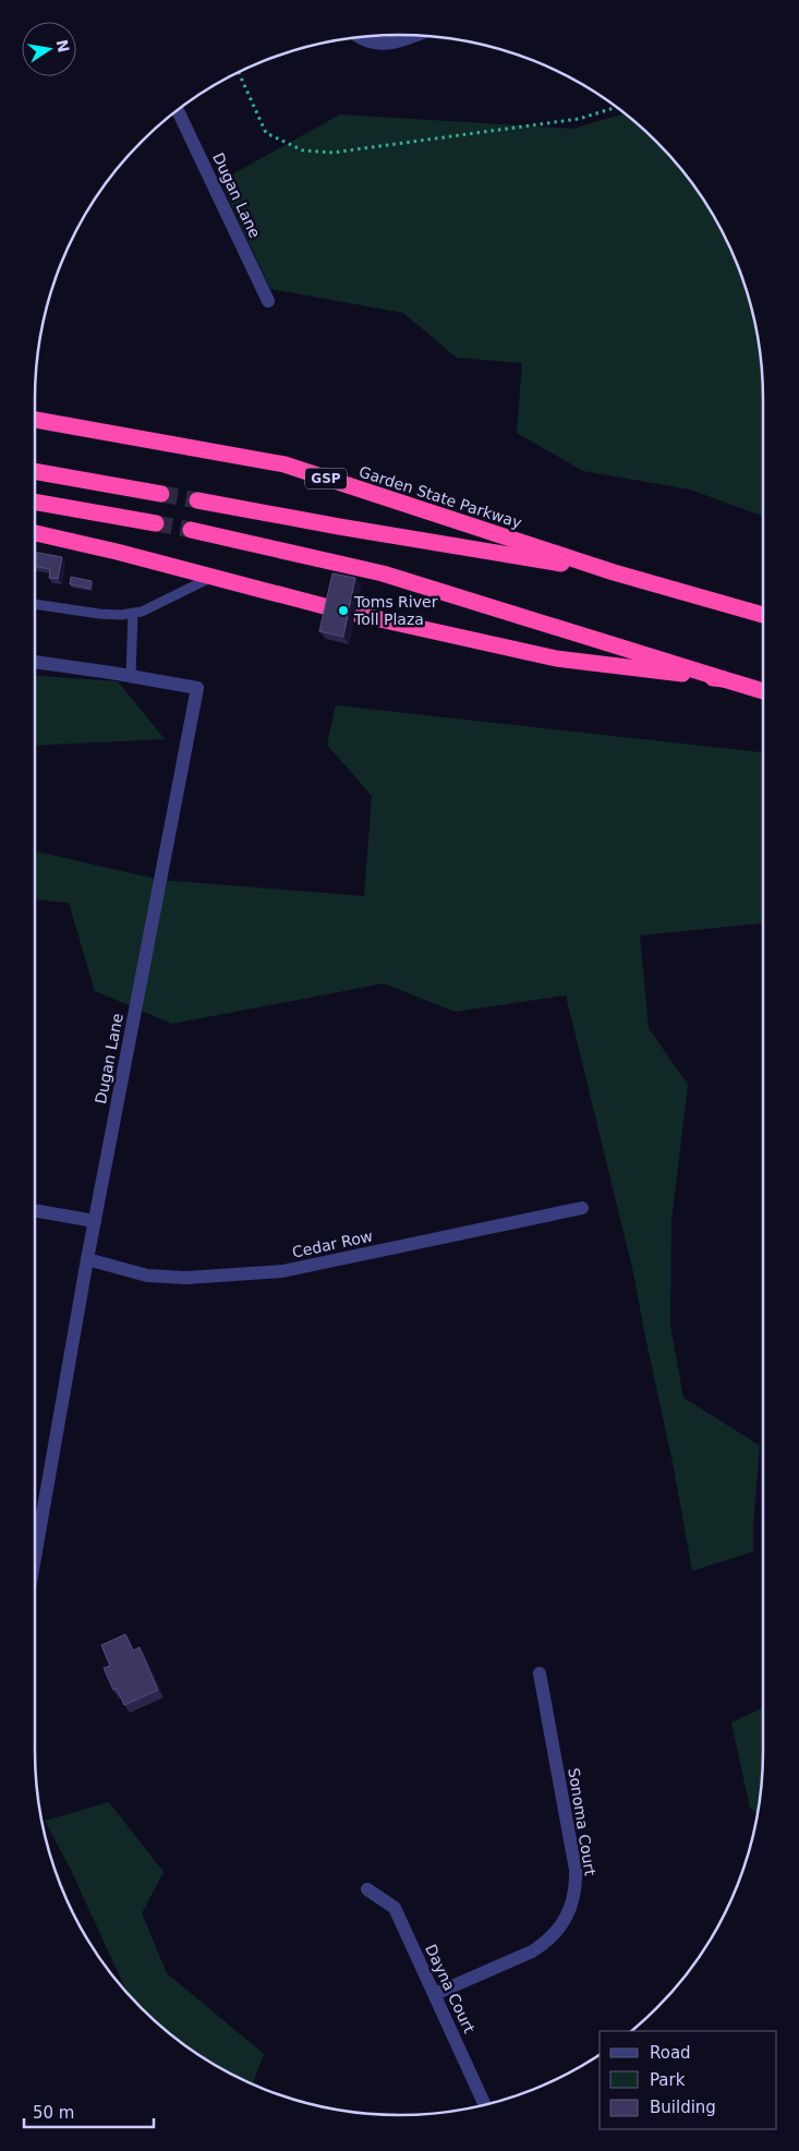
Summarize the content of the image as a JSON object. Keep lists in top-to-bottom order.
{
  "streets": {
    "highway": ["GSP", "Garden State Parkway"],
    "street": [
      "Dugan Lane",
      "Cedar Row",
      "Sonoma Court",
      "Dayna Court"
    ]
  },
  "crossings": [
    ["Dugan Lane", "Cedar Row"],
    ["Sonoma Court", "Dayna Court"]
  ],
  "places": ["Toms River Toll Plaza"],
  "legend": ["Road", "Park", "Building"],
  "scale_bar": "50 m",
  "north": "right"
}
